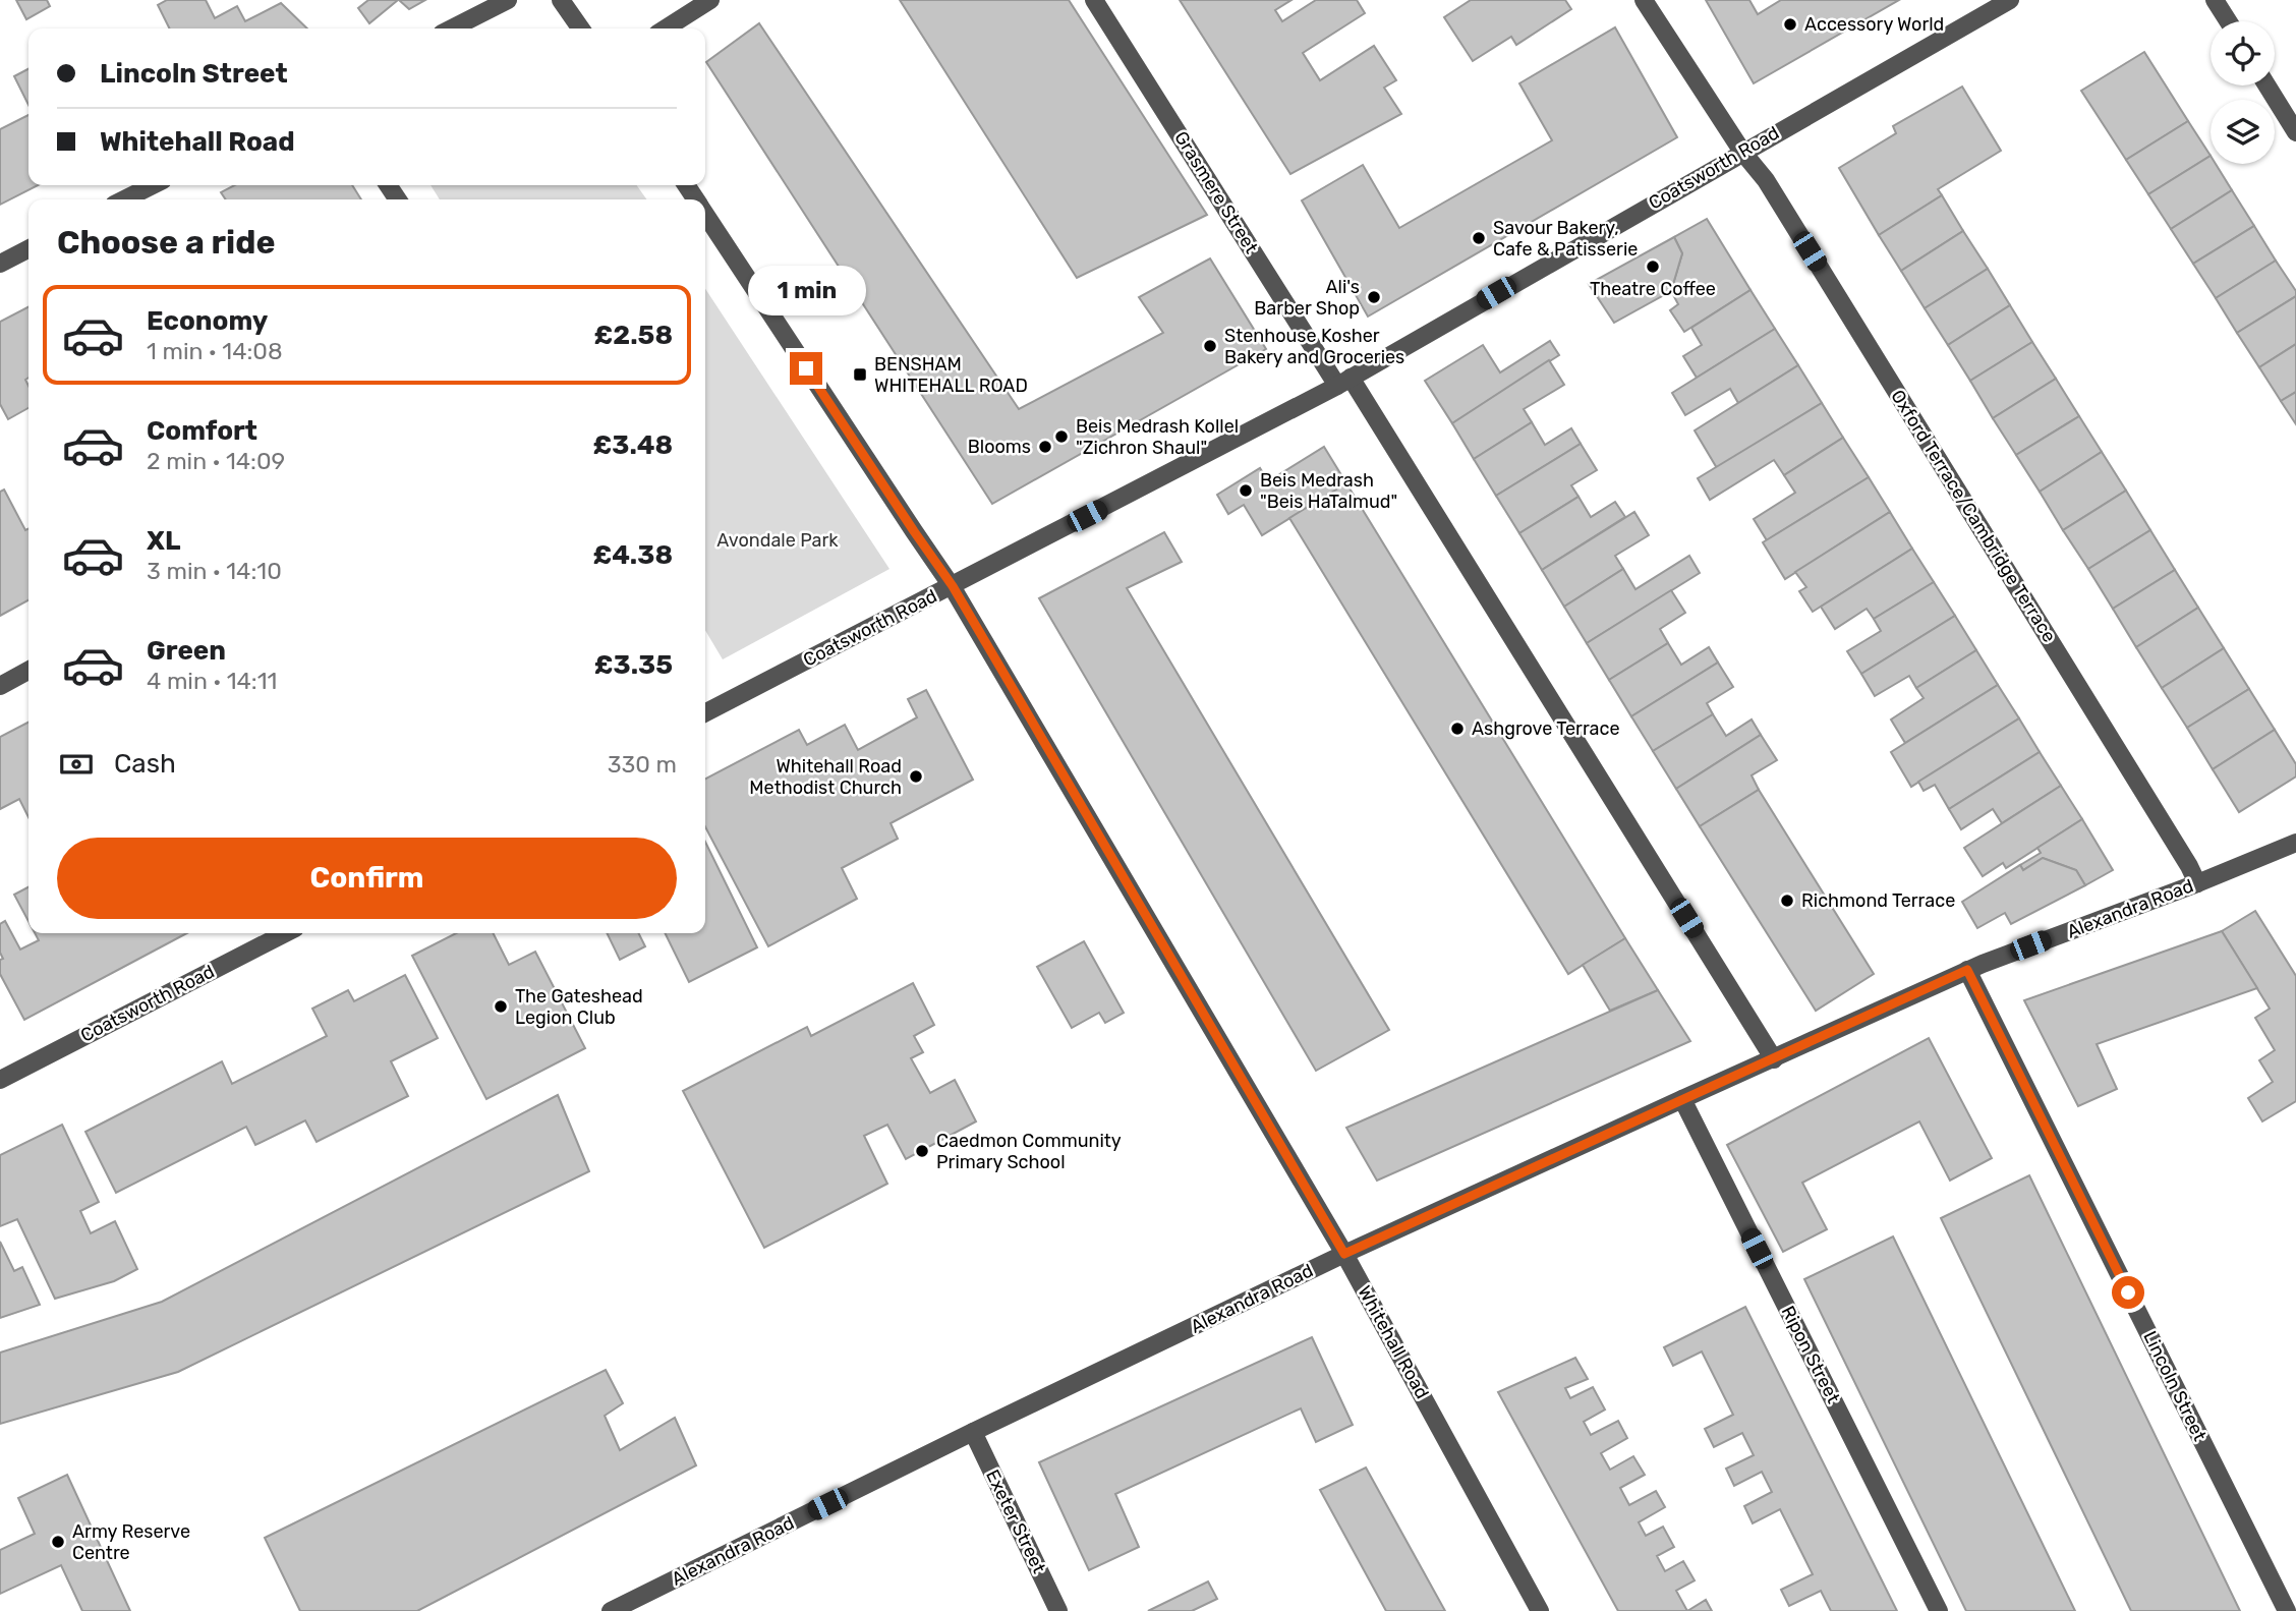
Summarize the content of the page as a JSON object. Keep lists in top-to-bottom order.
{
  "streets": {
    "street": [
      "Coatsworth Road",
      "Grasmere Street",
      "Oxford Terrace/Cambridge Terrace",
      "Alexandra Road",
      "Whitehall Road",
      "Ripon Street",
      "Lincoln Street",
      "Exeter Street"
    ]
  },
  "crossings": [
    ["Coatsworth Road", "Grasmere Street"],
    ["Coatsworth Road", "Oxford Terrace/Cambridge Terrace"],
    ["Coatsworth Road", "Whitehall Road"],
    ["Grasmere Street", "Alexandra Road"],
    ["Oxford Terrace/Cambridge Terrace", "Alexandra Road"],
    ["Alexandra Road", "Whitehall Road"],
    ["Alexandra Road", "Ripon Street"],
    ["Alexandra Road", "Lincoln Street"],
    ["Alexandra Road", "Exeter Street"]
  ],
  "parks": ["Avondale Park"],
  "places": {
    "other": [
      "Accessory World",
      "Savour Bakery, Cafe & Patisserie",
      "Theatre Coffee",
      "Ali's Barber Shop",
      "Stenhouse Kosher Bakery and Groceries",
      "Beis Medrash Kollel \"Zichron Shaul\"",
      "Blooms",
      "Beis Medrash \"Beis HaTalmud\"",
      "Ashgrove Terrace",
      "Whitehall Road Methodist Church",
      "Richmond Terrace",
      "The Gateshead Legion Club",
      "Caedmon Community Primary School",
      "Army Reserve Centre"
    ],
    "transit": ["BENSHAM WHITEHALL ROAD"]
  },
  "page": {
    "banner": ["Lincoln Street", "Whitehall Road"],
    "heading": "Choose a ride",
    "bubble": "1 min",
    "list": [
      {
        "name": "Economy",
        "note": "1 min · 14:08",
        "value": "£2.58"
      },
      {
        "name": "Comfort",
        "note": "2 min · 14:09",
        "value": "£3.48"
      },
      {
        "name": "XL",
        "note": "3 min · 14:10",
        "value": "£4.38"
      },
      {
        "name": "Green",
        "note": "4 min · 14:11",
        "value": "£3.35"
      }
    ],
    "pay": ["Cash", "330 m"],
    "buttons": "Confirm"
  }
}
